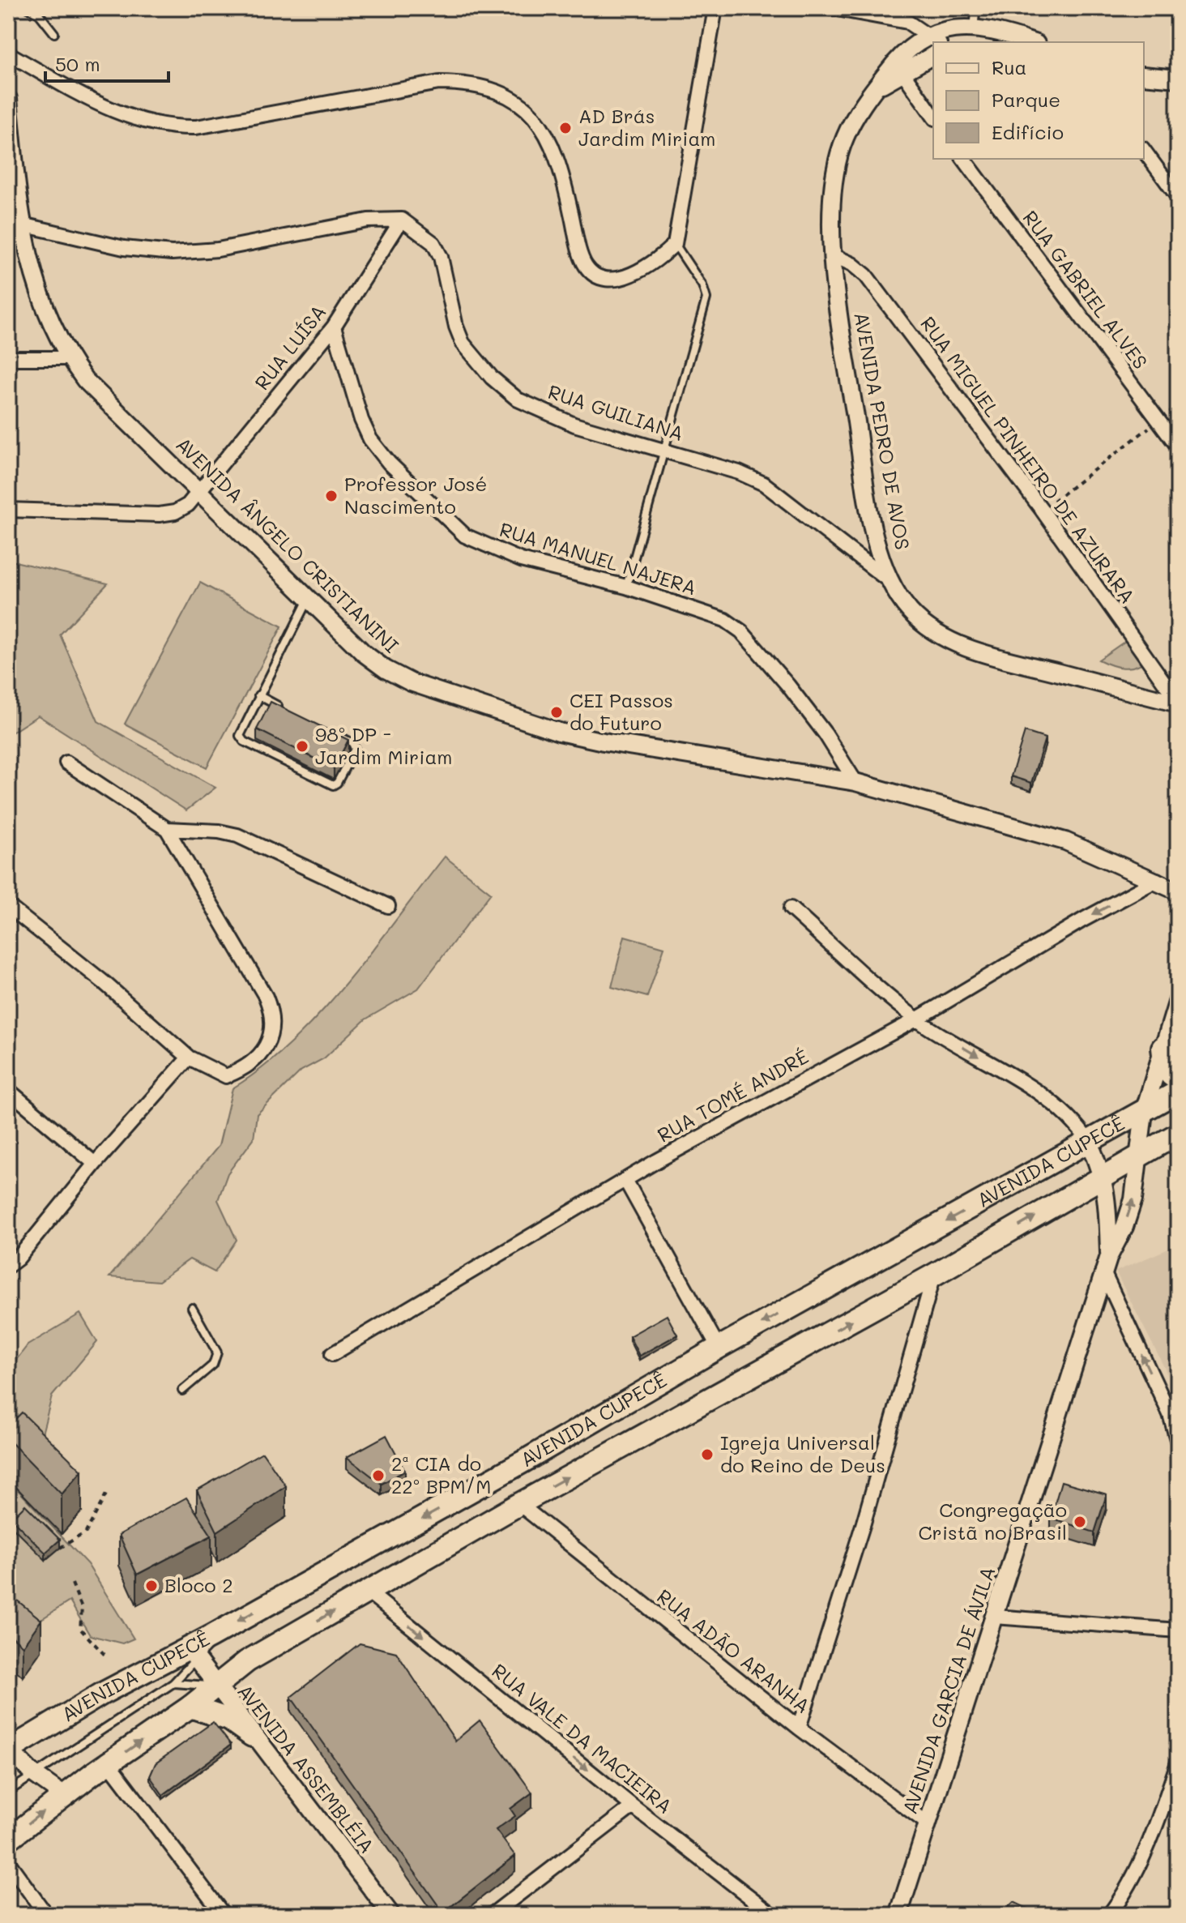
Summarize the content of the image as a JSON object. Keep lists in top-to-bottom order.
{
  "streets": {
    "main road": ["AVENIDA CUPECÊ"],
    "street": [
      "RUA GABRIEL ALVES",
      "RUA LUÍSA",
      "RUA GUILIANA",
      "AVENIDA PEDRO DE AVOS",
      "RUA MIGUEL PINHEIRO DE AZURARA",
      "AVENIDA ÂNGELO CRISTIANINI",
      "RUA MANUEL NAJERA",
      "RUA TOMÉ ANDRÉ",
      "RUA ADÃO ARANHA",
      "AVENIDA GARCIA DE ÁVILA",
      "RUA VALE DA MACIEIRA",
      "AVENIDA ASSEMBLÉIA"
    ]
  },
  "crossings": [
    ["RUA LUÍSA", "RUA GUILIANA"],
    ["RUA LUÍSA", "AVENIDA ÂNGELO CRISTIANINI"],
    ["RUA LUÍSA", "RUA MANUEL NAJERA"],
    ["RUA GUILIANA", "AVENIDA PEDRO DE AVOS"],
    ["AVENIDA PEDRO DE AVOS", "RUA MIGUEL PINHEIRO DE AZURARA"],
    ["AVENIDA ÂNGELO CRISTIANINI", "RUA MANUEL NAJERA"],
    ["AVENIDA ÂNGELO CRISTIANINI", "RUA TOMÉ ANDRÉ"],
    ["AVENIDA CUPECÊ", "RUA ADÃO ARANHA"],
    ["AVENIDA CUPECÊ", "AVENIDA GARCIA DE ÁVILA"],
    ["AVENIDA CUPECÊ", "RUA VALE DA MACIEIRA"],
    ["AVENIDA CUPECÊ", "AVENIDA ASSEMBLÉIA"],
    ["RUA ADÃO ARANHA", "AVENIDA GARCIA DE ÁVILA"]
  ],
  "one_way": ["RUA VALE DA MACIEIRA"],
  "places": [
    "AD Brás Jardim Miriam",
    "Professor José Nascimento",
    "CEI Passos do Futuro",
    "98º DP - Jardim Miriam",
    "Igreja Universal do Reino de Deus",
    "2ª CIA do 22º BPM/M",
    "Congregação Cristã no Brasil",
    "Bloco 2"
  ],
  "legend": ["Rua", "Parque", "Edifício"],
  "scale_bar": "50 m"
}
